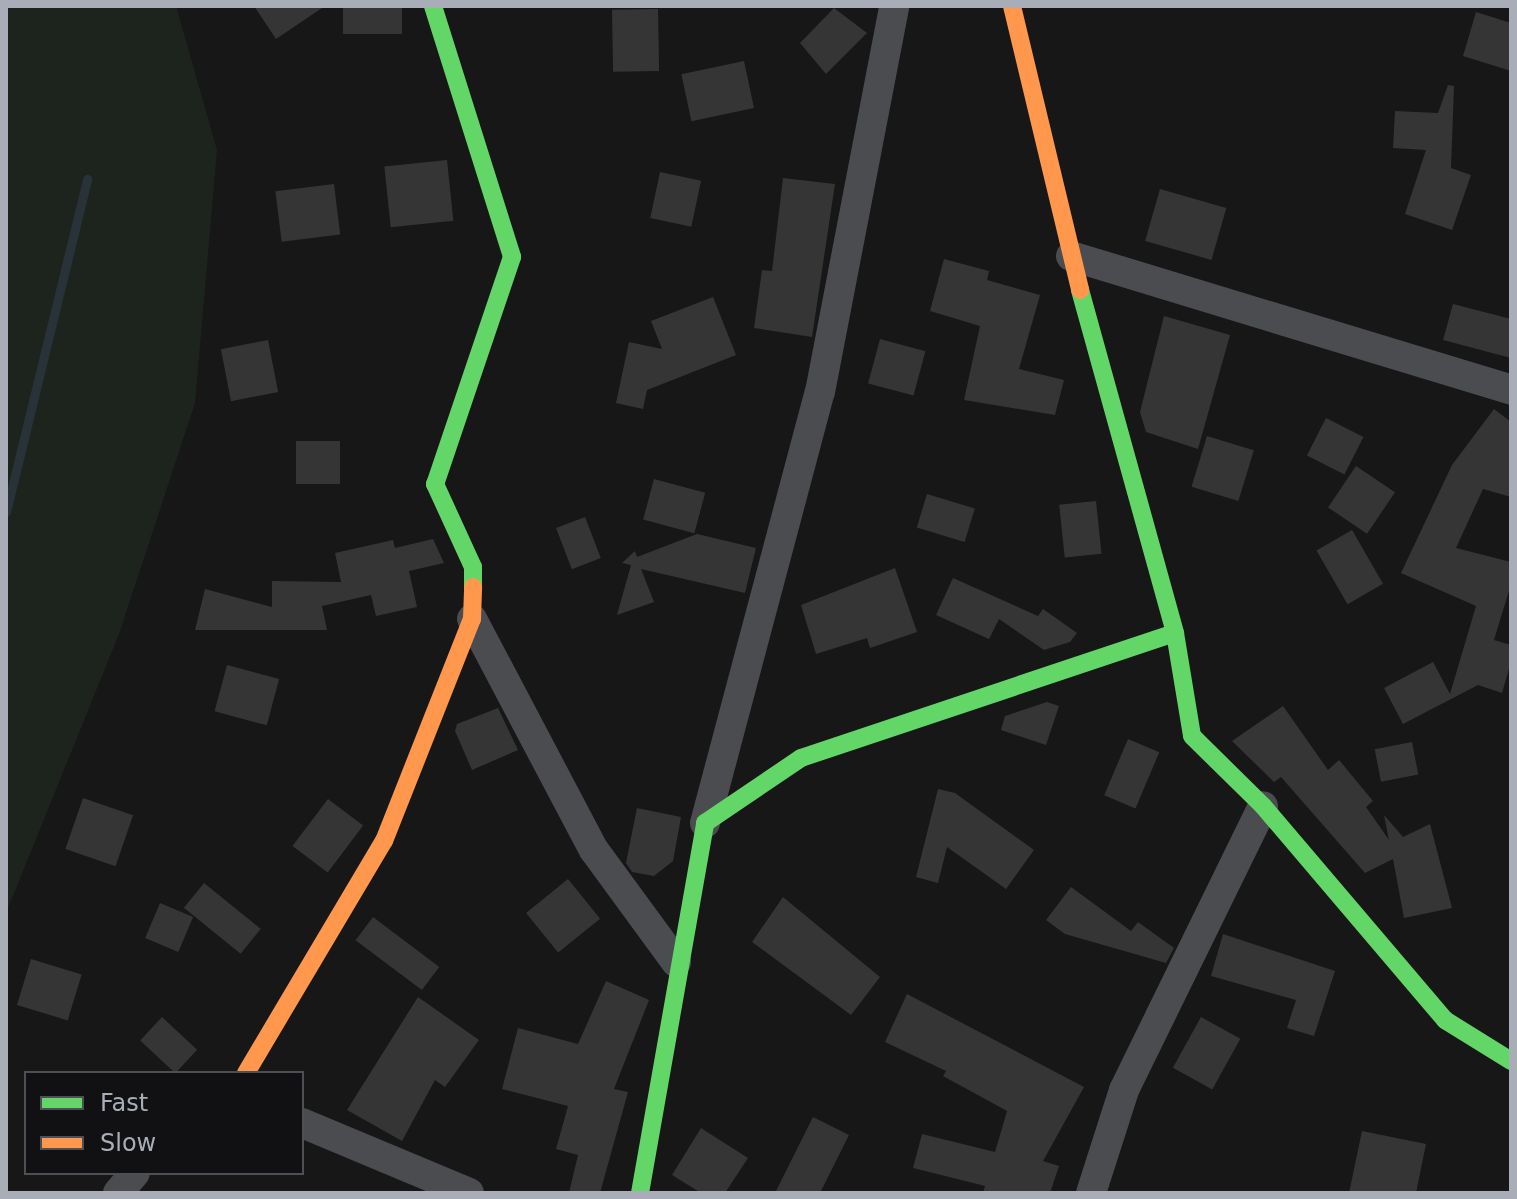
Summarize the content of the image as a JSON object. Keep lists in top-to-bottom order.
{
  "legend": ["Fast", "Slow"]
}
